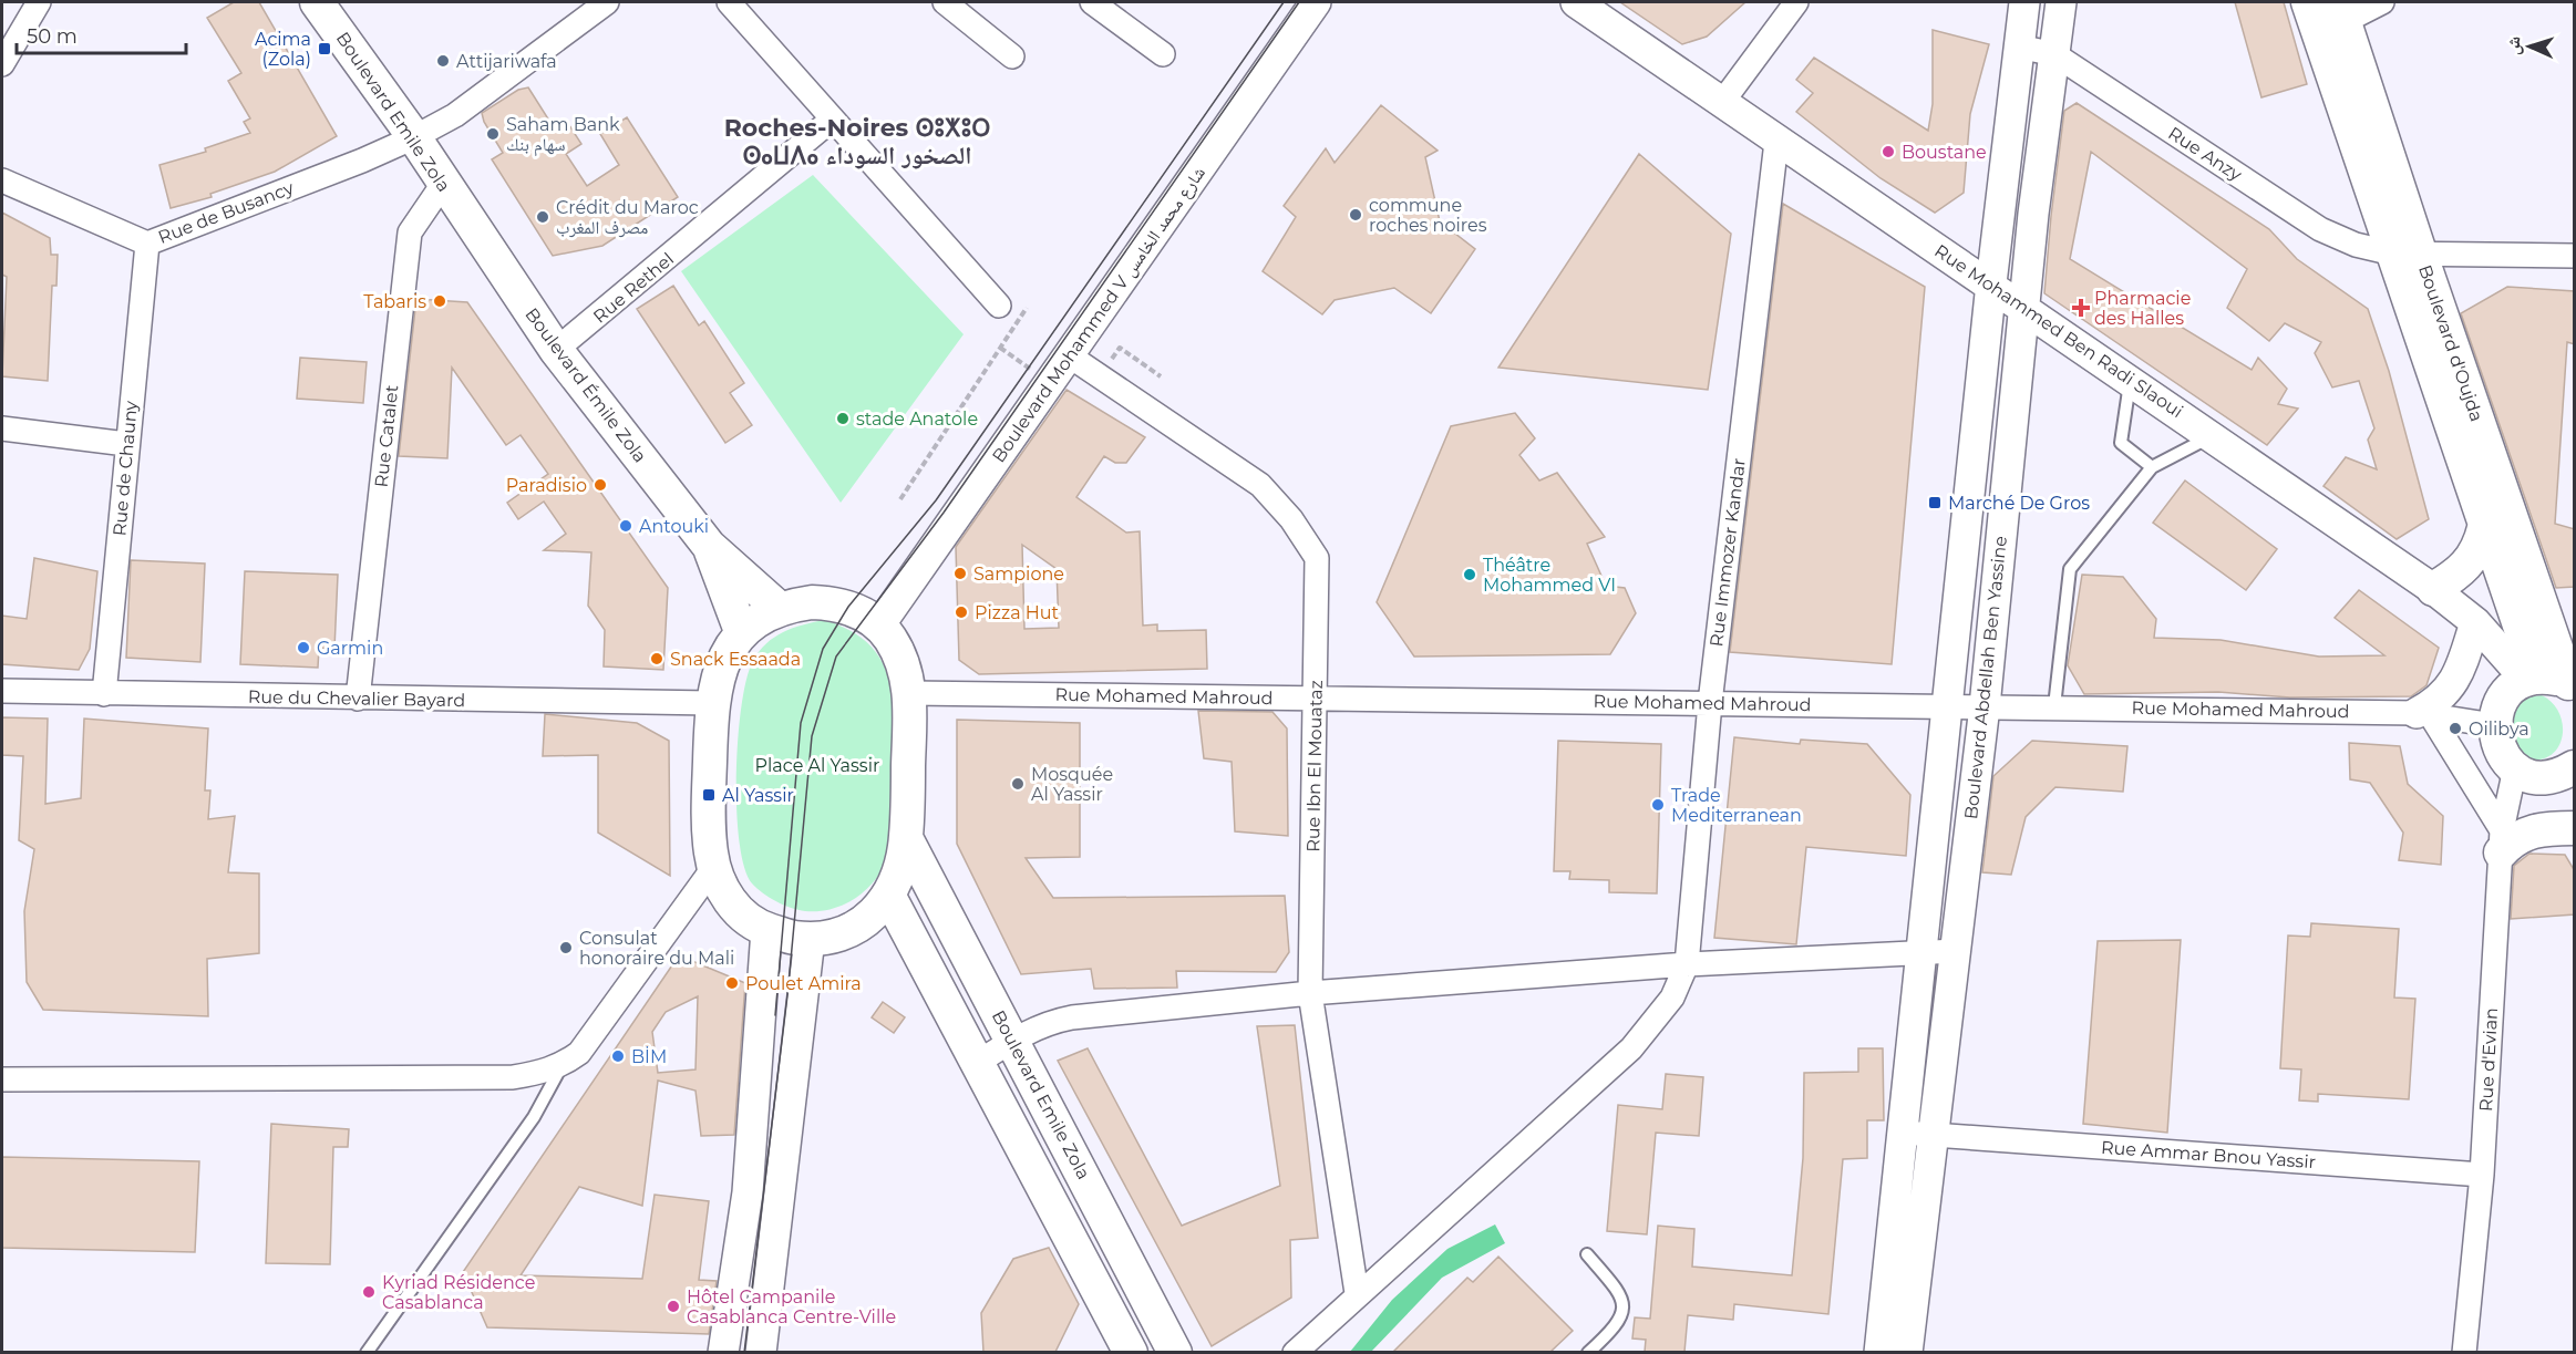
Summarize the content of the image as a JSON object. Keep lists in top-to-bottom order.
{
  "streets": {
    "main road": ["Boulevard Emile Zola", "Boulevard d'Oujda", "Boulevard Émile Zola"],
    "street": [
      "Rue Anzy",
      "Rue de Busancy",
      "Rue Rethel",
      "Boulevard Mohammed V شارع محمد الخامس",
      "Rue Mohammed Ben Radi Slaoui",
      "Rue Catalet",
      "Rue de Chauny",
      "Rue Immozer Kandar",
      "Boulevard Abdellah Ben Yassine",
      "Rue Mohamed Mahroud",
      "Rue du Chevalier Bayard",
      "Rue Ibn El Mouataz",
      "Rue d'Evian",
      "Rue Ammar Bnou Yassir"
    ]
  },
  "crossings": [
    ["Boulevard Emile Zola", "Rue de Busancy"],
    ["Boulevard Emile Zola", "Boulevard Émile Zola"],
    ["Boulevard Emile Zola", "Rue Catalet"],
    ["Rue Anzy", "Boulevard d'Oujda"],
    ["Rue Anzy", "Boulevard Abdellah Ben Yassine"],
    ["Rue de Busancy", "Rue de Chauny"],
    ["Rue Rethel", "Boulevard Émile Zola"],
    ["Boulevard Mohammed V شارع محمد الخامس", "Rue Ibn El Mouataz"],
    ["Rue Mohammed Ben Radi Slaoui", "Boulevard d'Oujda"],
    ["Rue Mohammed Ben Radi Slaoui", "Rue Immozer Kandar"],
    ["Rue Mohammed Ben Radi Slaoui", "Boulevard Abdellah Ben Yassine"],
    ["Rue Catalet", "Rue du Chevalier Bayard"],
    ["Rue de Chauny", "Rue du Chevalier Bayard"],
    ["Rue Immozer Kandar", "Rue Mohamed Mahroud"],
    ["Rue Immozer Kandar", "Rue Ibn El Mouataz"],
    ["Boulevard Abdellah Ben Yassine", "Rue Mohamed Mahroud"],
    ["Boulevard Abdellah Ben Yassine", "Rue Ammar Bnou Yassir"],
    ["Rue Mohamed Mahroud", "Rue Ibn El Mouataz"],
    ["Rue d'Evian", "Rue Ammar Bnou Yassir"]
  ],
  "districts": ["Roches-Noires ⵙⵓⵅⵓⵔ ⵙⴰⵡⴷⴰ الصخور السوداء"],
  "parks": ["Place Al Yassir"],
  "places": {
    "transit": ["Acima (Zola)", "Marché De Gros", "Al Yassir"],
    "other": [
      "Attijariwafa",
      "Saham Bank سهام بنك",
      "Boustane",
      "commune roches noires",
      "Crédit du Maroc مصرف المغرب",
      "Tabaris",
      "stade Anatole",
      "Paradisio",
      "Antouki",
      "Sampione",
      "Théâtre Mohammed VI",
      "Pizza Hut",
      "Garmin",
      "Snack Essaada",
      "Oilibya",
      "Mosquée Al Yassir",
      "Trade Mediterranean",
      "Consulat honoraire du Mali",
      "Poulet Amira",
      "BİM",
      "Kyriad Résidence Casablanca",
      "Hôtel Campanile Casablanca Centre-Ville"
    ],
    "health": ["Pharmacie des Halles"]
  },
  "scale_bar": "50 m",
  "north": "left"
}
